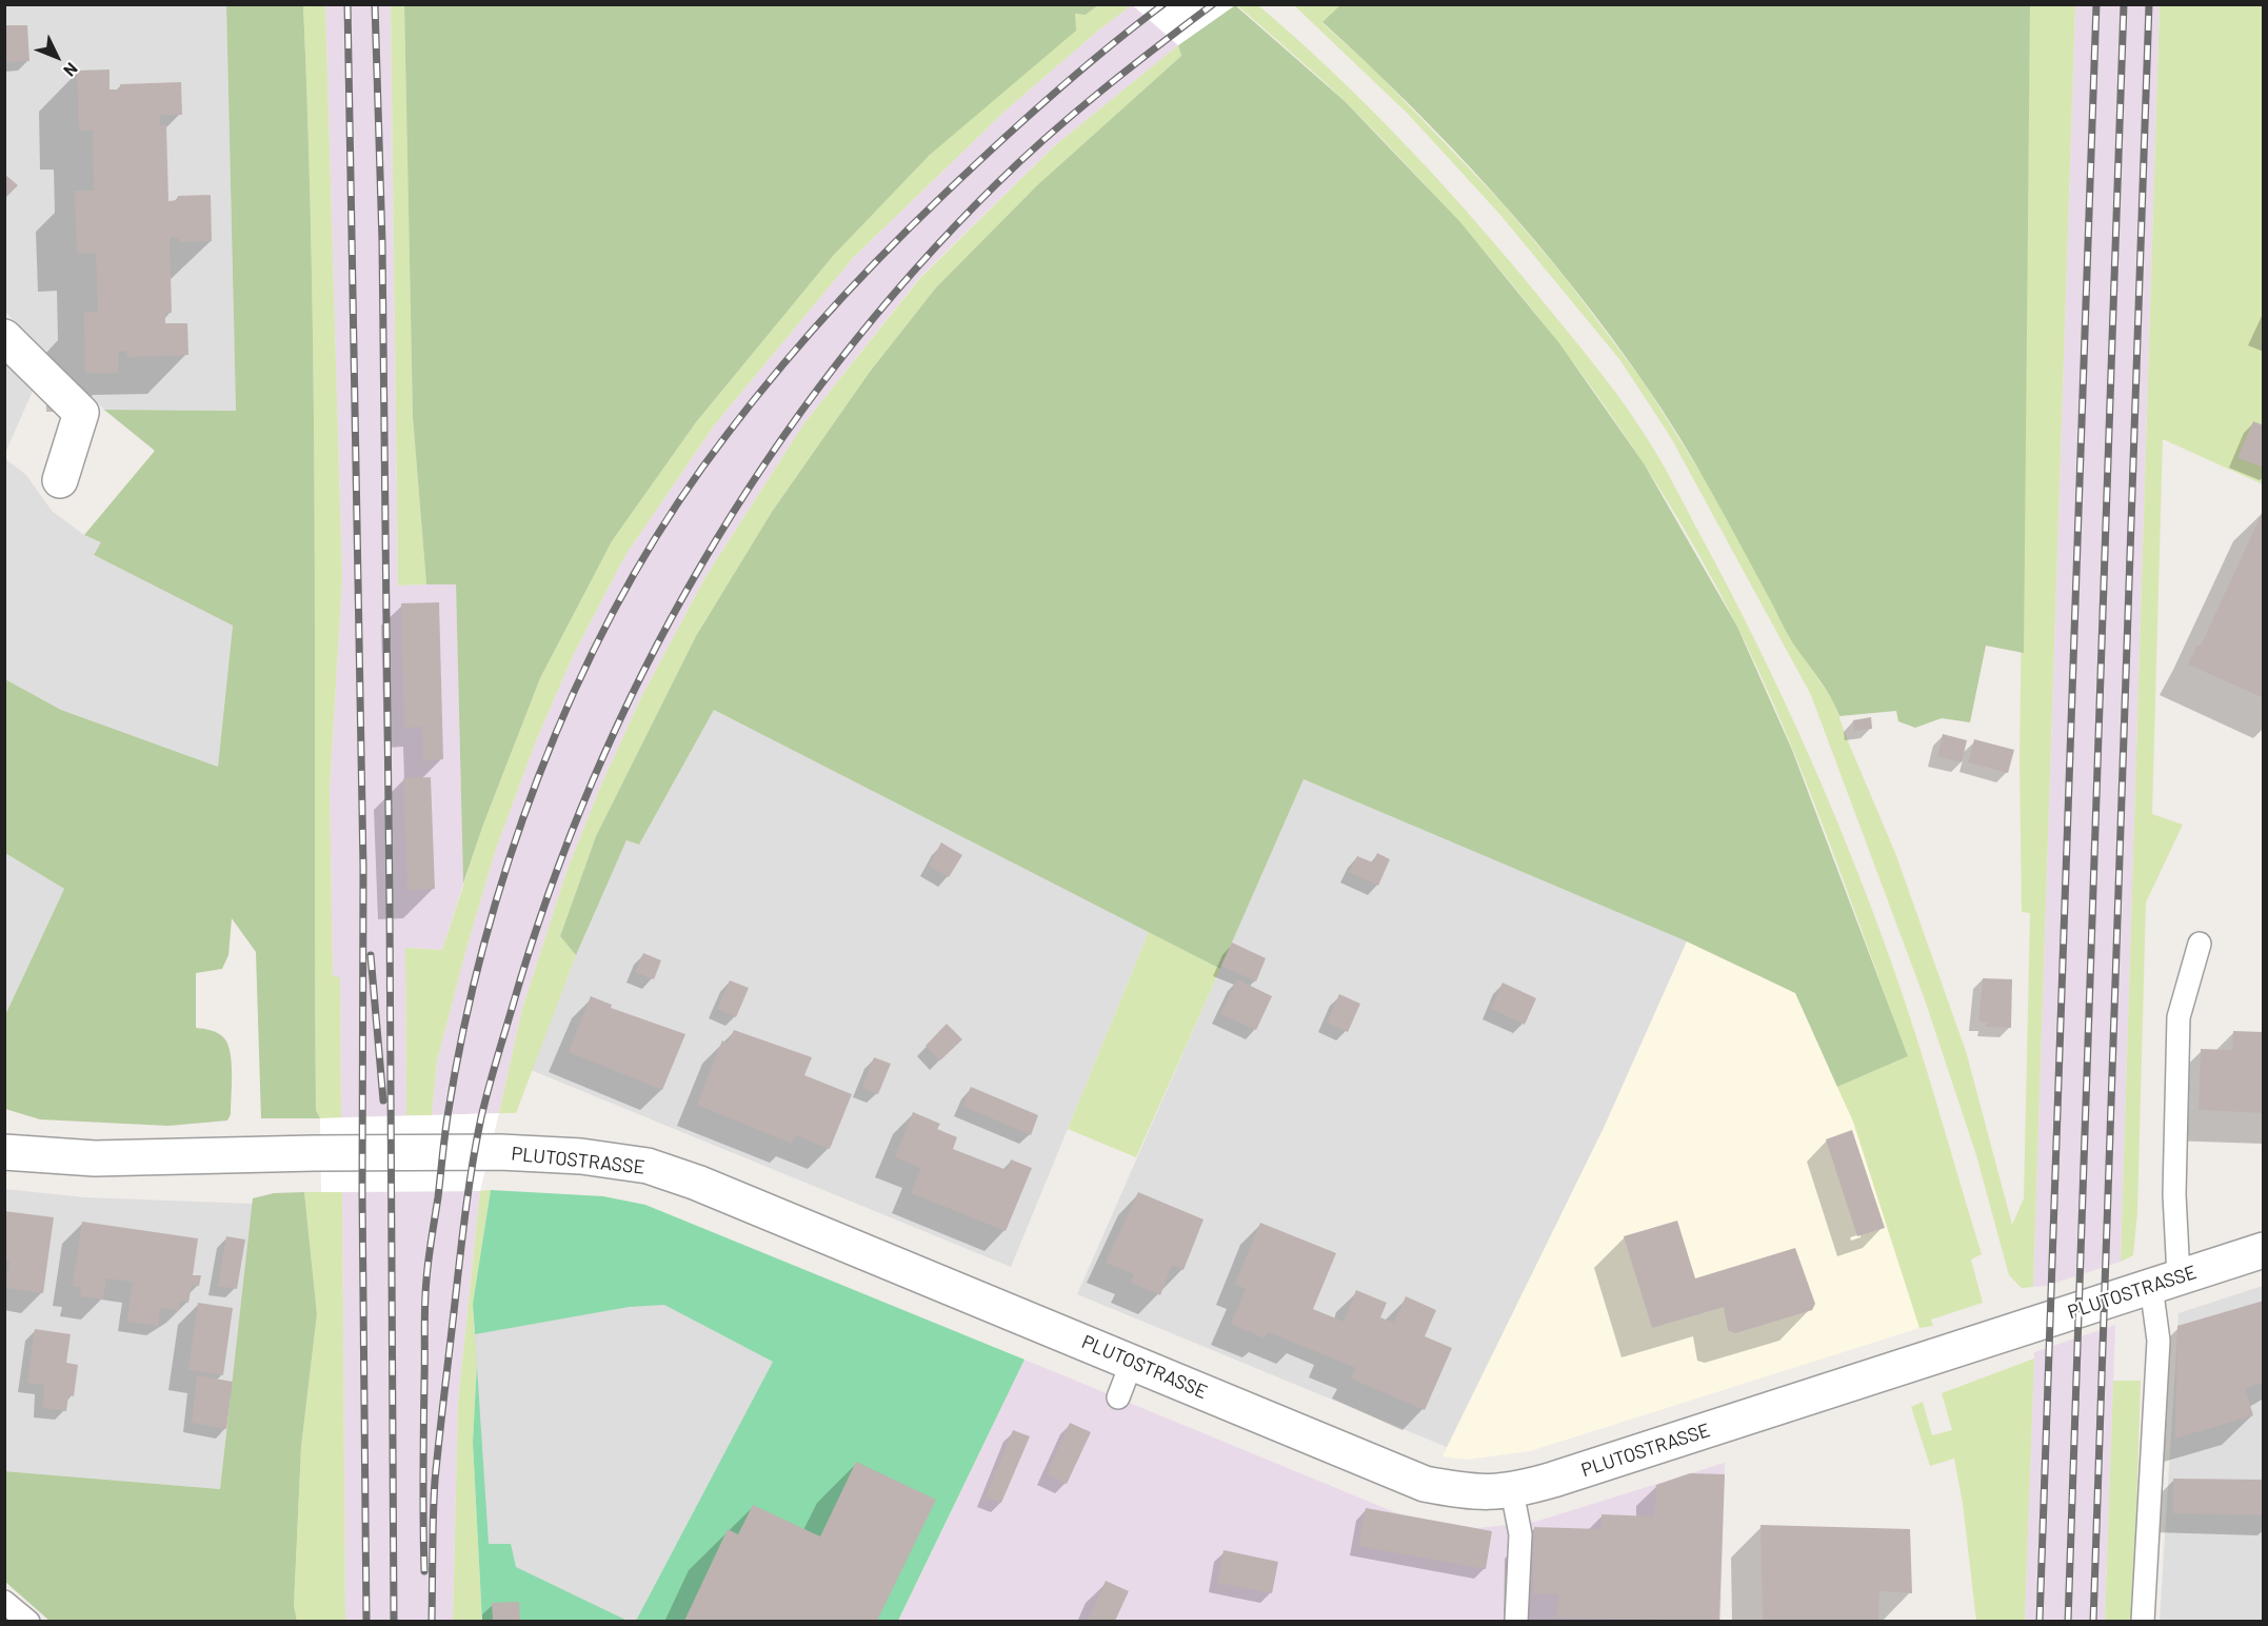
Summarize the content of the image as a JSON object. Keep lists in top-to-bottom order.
{
  "streets": {
    "street": ["PLUTOSTRASSE"]
  },
  "north": "bottom right"
}
